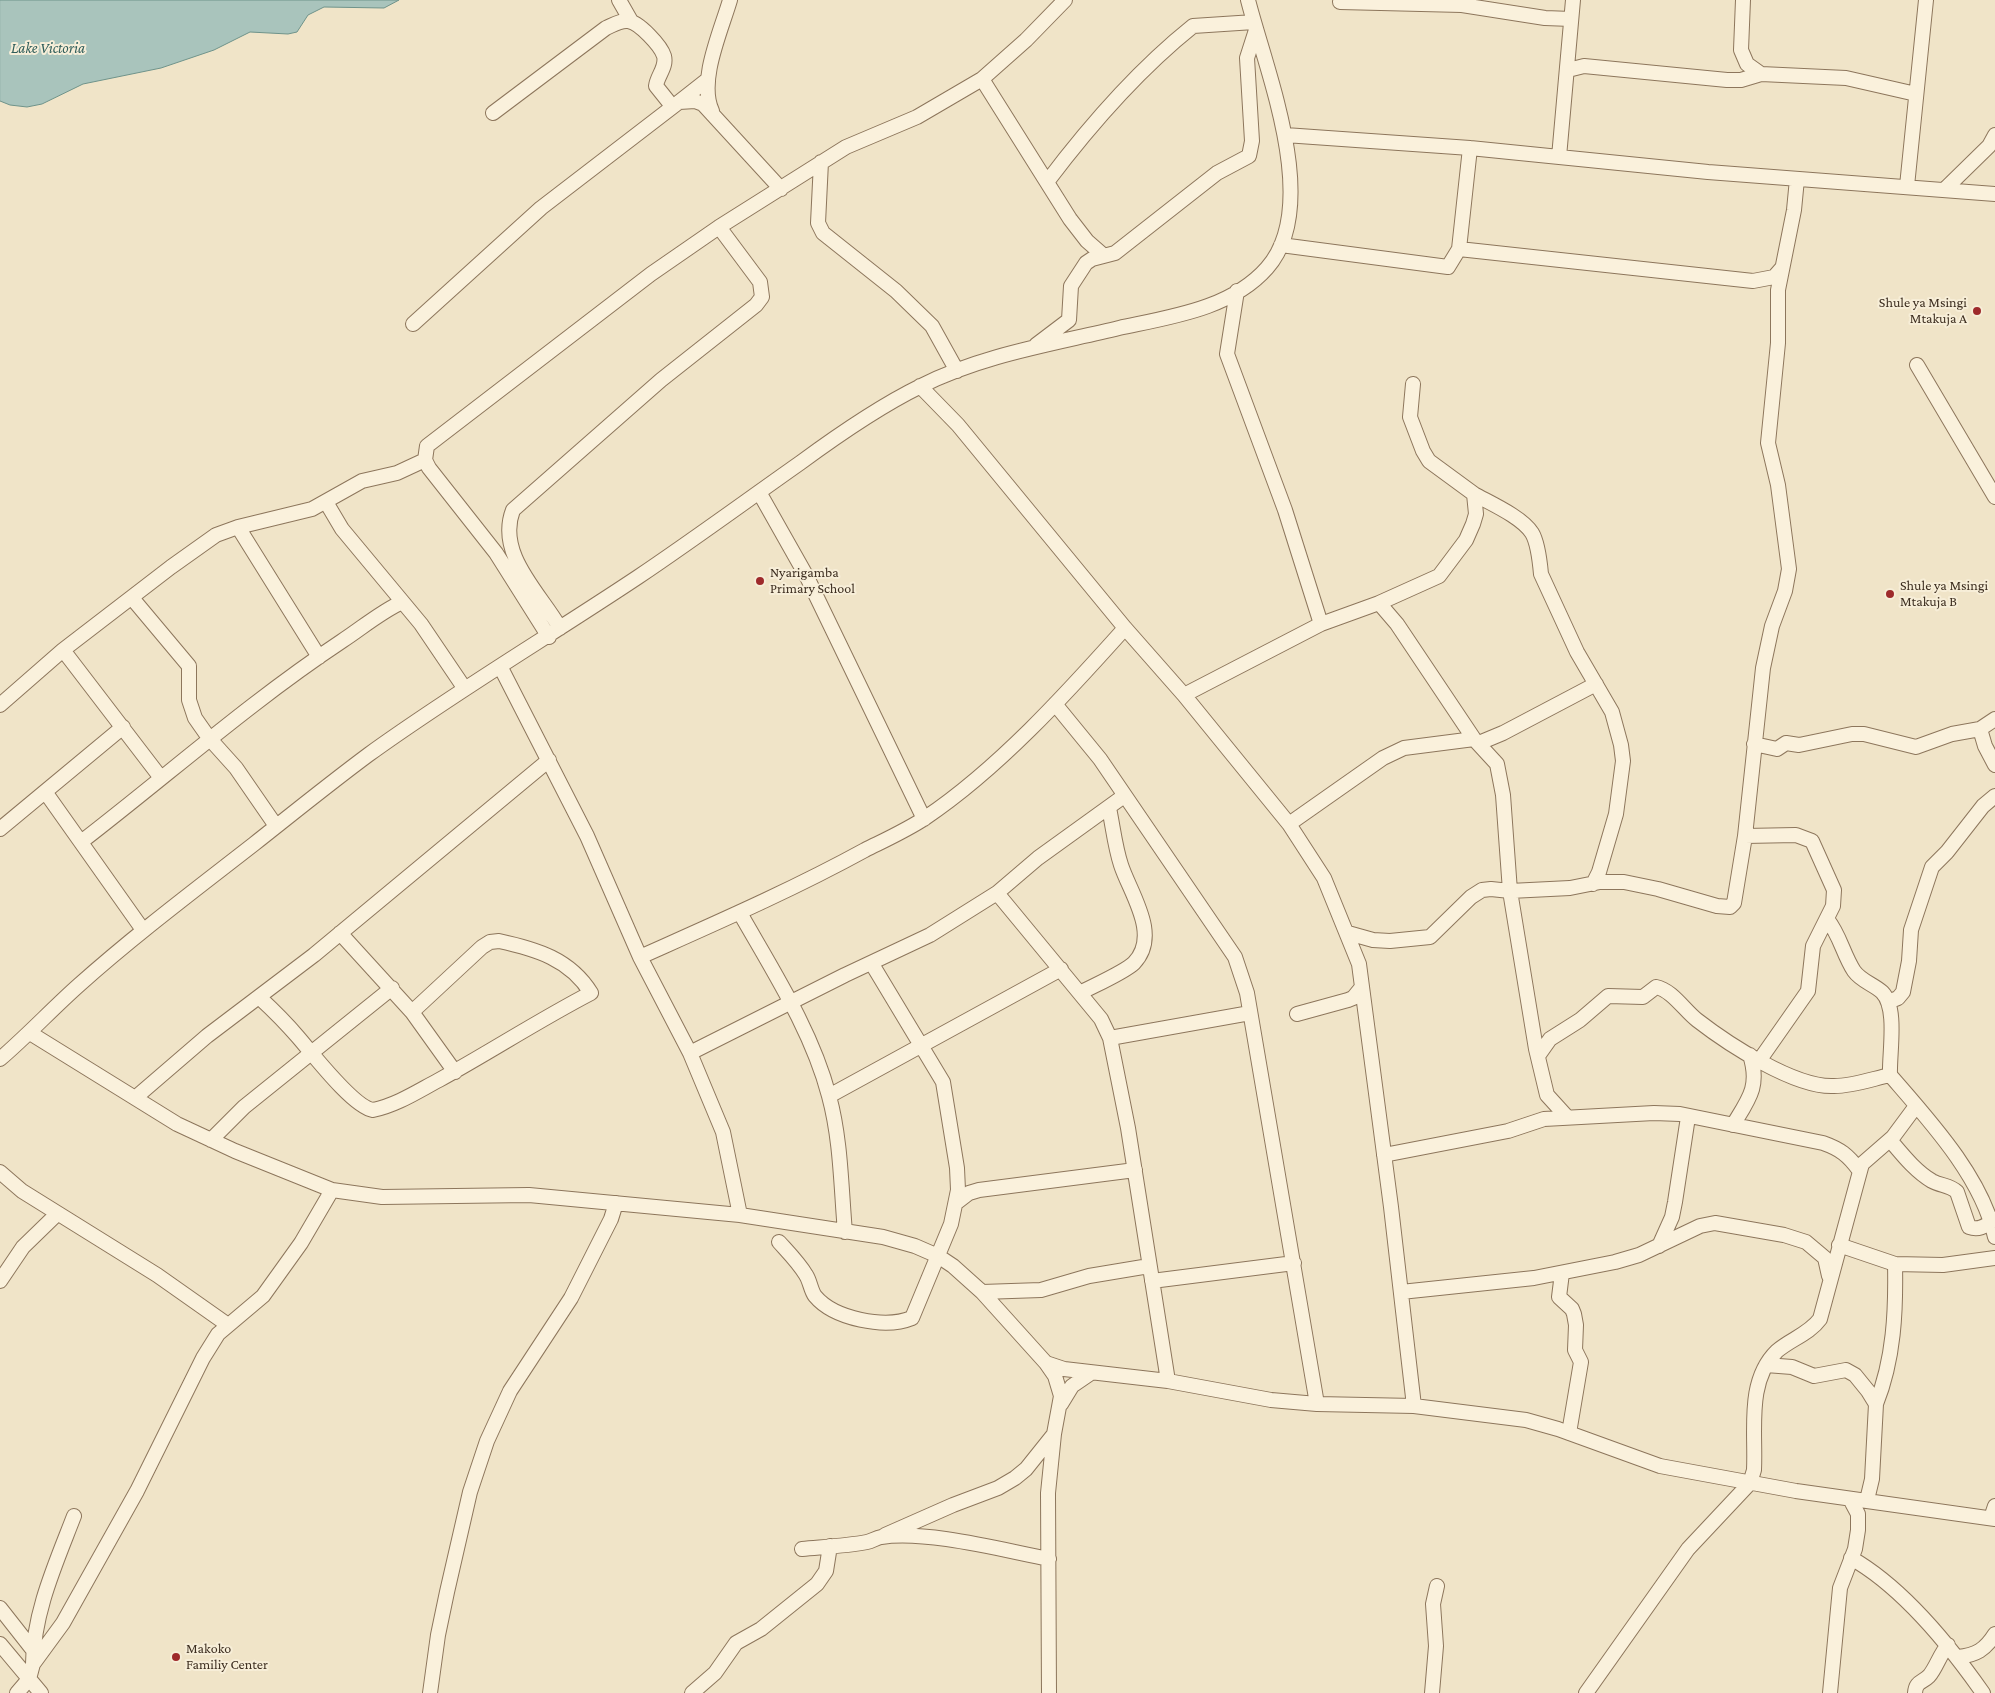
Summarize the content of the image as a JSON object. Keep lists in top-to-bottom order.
{
  "water": ["Lake Victoria"],
  "places": [
    "Shule ya Msingi Mtakuja A",
    "Nyarigamba Primary School",
    "Shule ya Msingi Mtakuja B",
    "Makoko Familiy Center"
  ]
}
